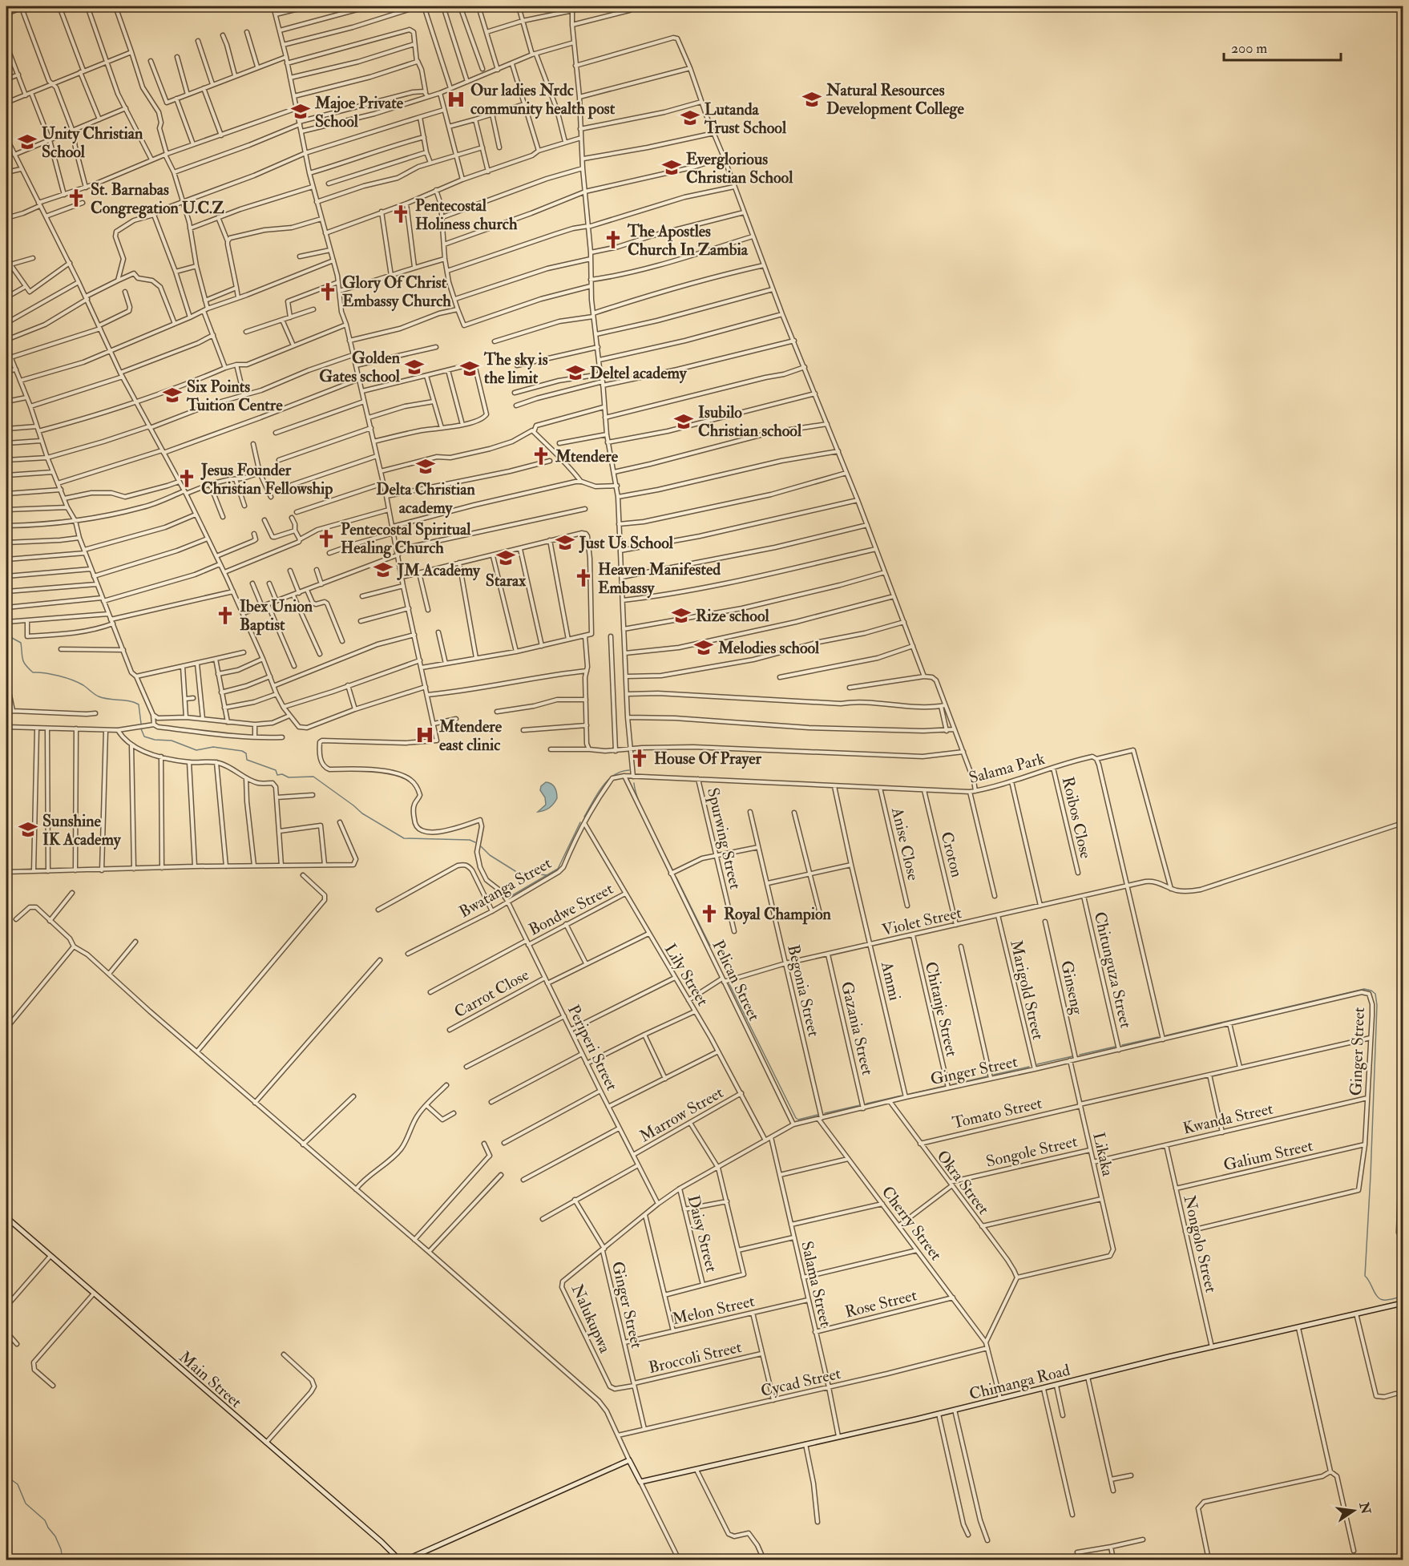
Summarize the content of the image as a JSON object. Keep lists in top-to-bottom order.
{
  "streets": {
    "street": [
      "Salama Park",
      "Roibos Close",
      "Spurwing Street",
      "Anise Close",
      "Croton",
      "Bwatanga Street",
      "Bondwe Street",
      "Violet Street",
      "Chitunguza Street",
      "Lily Street",
      "Pelican Street",
      "Ammi",
      "Ginseng",
      "Marigold Street",
      "Begonia Street",
      "Carrot Close",
      "Chitanje Street",
      "Gazania Street",
      "Periperi Street",
      "Ginger Street",
      "Tomato Street",
      "Marrow Street",
      "Kwanda Street",
      "Songole Street",
      "Likaka",
      "Galium Street",
      "Okra Street",
      "Cherry Street",
      "Daisy Street",
      "Nongolo Street",
      "Salama Street",
      "Rose Street",
      "Melon Street",
      "Nalukupwa",
      "Broccoli Street",
      "Main Street",
      "Cycad Street",
      "Chimanga Road"
    ]
  },
  "crossings": [
    ["Salama Park", "Roibos Close"],
    ["Salama Park", "Spurwing Street"],
    ["Salama Park", "Anise Close"],
    ["Salama Park", "Croton"],
    ["Salama Park", "Violet Street"],
    ["Salama Park", "Ammi"],
    ["Croton", "Violet Street"],
    ["Bwatanga Street", "Lily Street"],
    ["Bwatanga Street", "Pelican Street"],
    ["Bwatanga Street", "Periperi Street"],
    ["Bondwe Street", "Lily Street"],
    ["Bondwe Street", "Periperi Street"],
    ["Violet Street", "Chitunguza Street"],
    ["Violet Street", "Lily Street"],
    ["Violet Street", "Pelican Street"],
    ["Violet Street", "Ammi"],
    ["Violet Street", "Marigold Street"],
    ["Violet Street", "Begonia Street"],
    ["Violet Street", "Chitanje Street"],
    ["Violet Street", "Gazania Street"],
    ["Chitunguza Street", "Ginger Street"],
    ["Lily Street", "Ginger Street"],
    ["Lily Street", "Marrow Street"],
    ["Pelican Street", "Ginger Street"],
    ["Ammi", "Ginger Street"],
    ["Ginseng", "Ginger Street"],
    ["Marigold Street", "Ginger Street"],
    ["Begonia Street", "Ginger Street"],
    ["Begonia Street", "Cherry Street"],
    ["Carrot Close", "Periperi Street"],
    ["Chitanje Street", "Ginger Street"],
    ["Gazania Street", "Ginger Street"],
    ["Periperi Street", "Ginger Street"],
    ["Periperi Street", "Marrow Street"],
    ["Ginger Street", "Tomato Street"],
    ["Ginger Street", "Kwanda Street"],
    ["Ginger Street", "Likaka"],
    ["Ginger Street", "Galium Street"],
    ["Ginger Street", "Okra Street"],
    ["Ginger Street", "Cherry Street"],
    ["Ginger Street", "Daisy Street"],
    ["Ginger Street", "Nongolo Street"],
    ["Ginger Street", "Salama Street"],
    ["Ginger Street", "Melon Street"],
    ["Ginger Street", "Nalukupwa"],
    ["Ginger Street", "Broccoli Street"],
    ["Ginger Street", "Cycad Street"],
    ["Tomato Street", "Likaka"],
    ["Tomato Street", "Okra Street"],
    ["Kwanda Street", "Likaka"],
    ["Kwanda Street", "Nongolo Street"],
    ["Songole Street", "Likaka"],
    ["Songole Street", "Okra Street"],
    ["Likaka", "Okra Street"],
    ["Galium Street", "Nongolo Street"],
    ["Cherry Street", "Rose Street"],
    ["Nongolo Street", "Chimanga Road"],
    ["Salama Street", "Rose Street"],
    ["Salama Street", "Melon Street"],
    ["Salama Street", "Cycad Street"],
    ["Salama Street", "Chimanga Road"],
    ["Nalukupwa", "Broccoli Street"]
  ],
  "places": {
    "hospital": ["Our ladies Nrdc community health post", "Mtendere east clinic"],
    "school or university": [
      "Natural Resources Development College",
      "Majoe Private School",
      "Lutanda Trust School",
      "Unity Christian School",
      "Everglorious Christian School",
      "Golden Gates school",
      "The sky is the limit",
      "Deltel academy",
      "Six Points Tuition Centre",
      "Isubilo Christian school",
      "Delta Christian academy",
      "Just Us School",
      "Starax",
      "JM Academy",
      "Rize school",
      "Melodies school",
      "Sunshine IK Academy"
    ],
    "church": [
      "St. Barnabas Congregation U.C.Z",
      "Pentecostal Holiness church",
      "The Apostles Church In Zambia",
      "Glory Of Christ Embassy Church",
      "Mtendere",
      "Jesus Founder Christian Fellowship",
      "Pentecostal Spiritual Healing Church",
      "Heaven Manifested Embassy",
      "Ibex Union Baptist",
      "House Of Prayer",
      "Royal Champion"
    ]
  },
  "scale_bar": "200 m",
  "north": "right"
}
